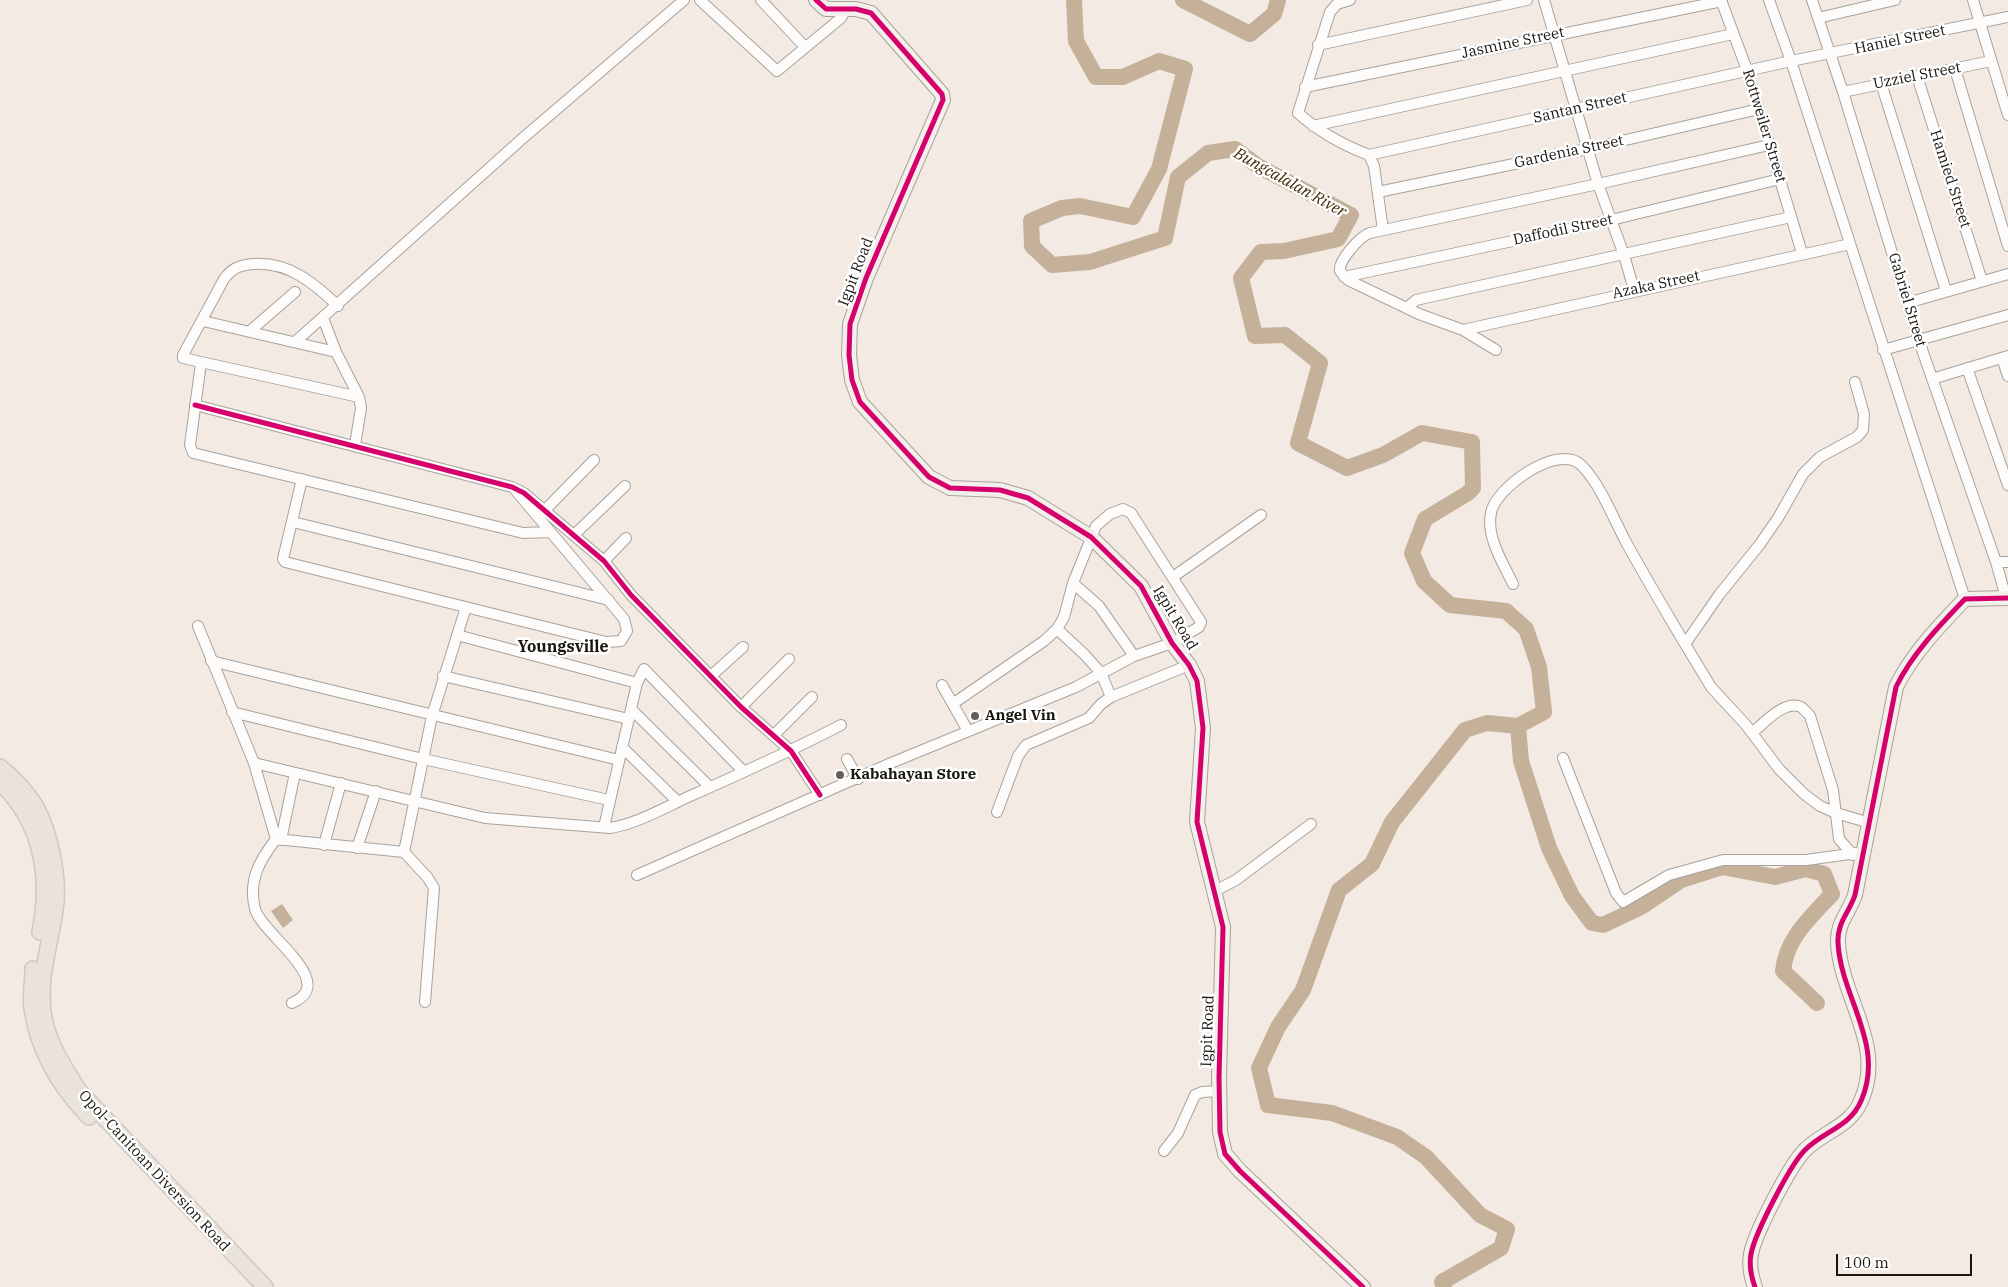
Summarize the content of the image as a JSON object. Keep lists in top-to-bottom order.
{
  "streets": {
    "main road": ["Opol-Canitoan Diversion Road"],
    "street": [
      "Haniel Street",
      "Jasmine Street",
      "Uzziel Street",
      "Santan Street",
      "Rottweiler Street",
      "Gardenia Street",
      "Hamied Street",
      "Daffodil Street",
      "Igpit Road",
      "Azaka Street",
      "Gabriel Street"
    ]
  },
  "crossings": [
    ["Haniel Street", "Santan Street"],
    ["Haniel Street", "Gabriel Street"],
    ["Jasmine Street", "Rottweiler Street"],
    ["Uzziel Street", "Hamied Street"],
    ["Uzziel Street", "Gabriel Street"],
    ["Santan Street", "Rottweiler Street"],
    ["Rottweiler Street", "Gardenia Street"],
    ["Rottweiler Street", "Daffodil Street"],
    ["Rottweiler Street", "Azaka Street"]
  ],
  "districts": ["Youngsville"],
  "water": ["Bungcalalan River"],
  "places": ["Angel Vin", "Kabahayan Store"],
  "scale_bar": "100 m"
}
